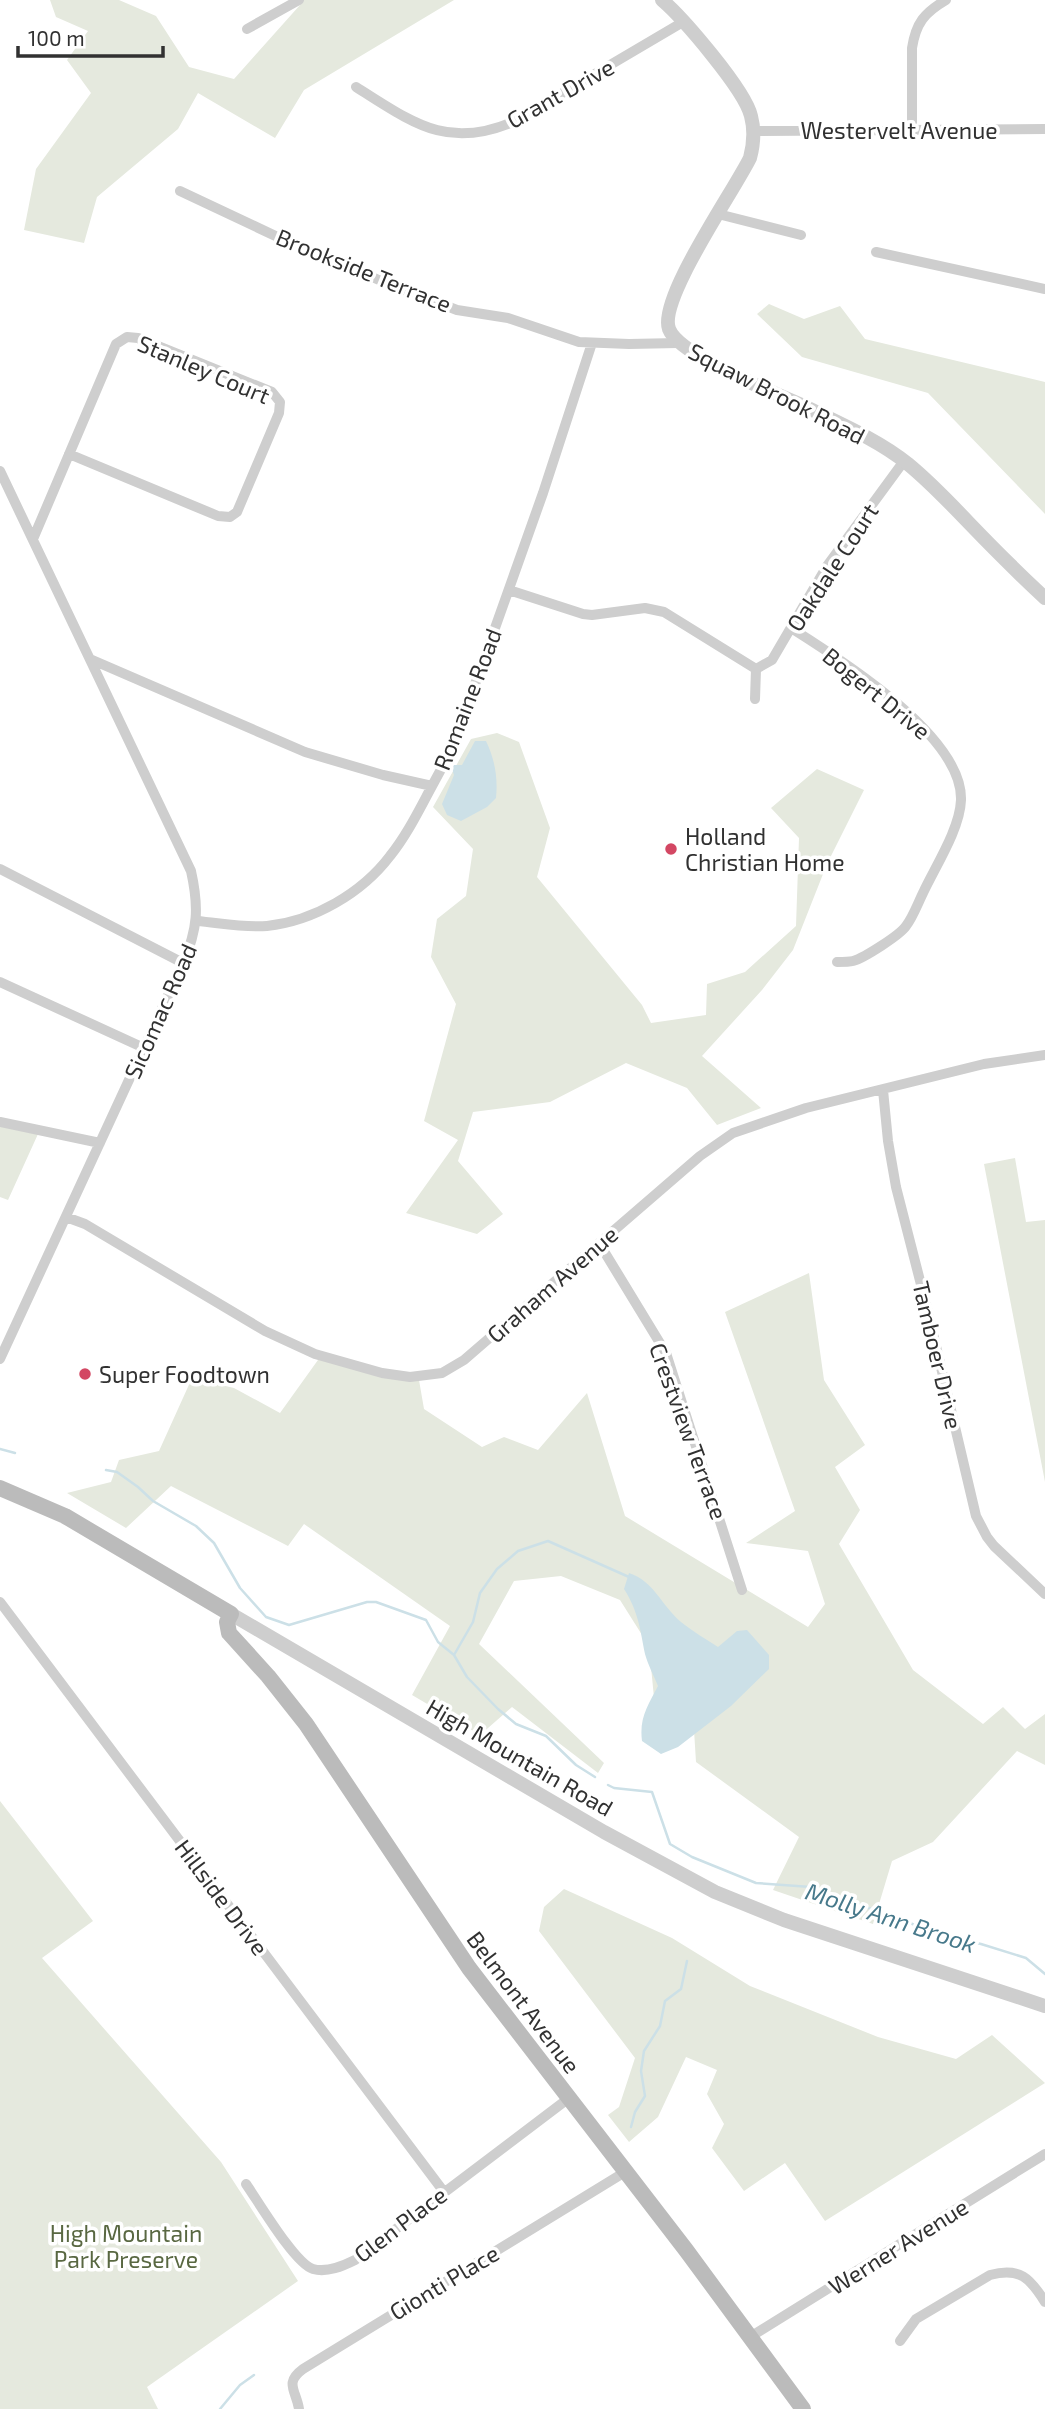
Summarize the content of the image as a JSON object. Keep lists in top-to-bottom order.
{
  "streets": {
    "main road": ["High Mountain Road", "Belmont Avenue"],
    "street": [
      "Grant Drive",
      "Westervelt Avenue",
      "Brookside Terrace",
      "Stanley Court",
      "Squaw Brook Road",
      "Oakdale Court",
      "Bogert Drive",
      "Romaine Road",
      "Sicomac Road",
      "Graham Avenue",
      "Tamboer Drive",
      "Crestview Terrace",
      "Hillside Drive",
      "Glen Place",
      "Werner Avenue",
      "Gionti Place"
    ]
  },
  "crossings": [
    ["Grant Drive", "Squaw Brook Road"],
    ["Westervelt Avenue", "Squaw Brook Road"],
    ["Brookside Terrace", "Squaw Brook Road"],
    ["Brookside Terrace", "Romaine Road"],
    ["Stanley Court", "Sicomac Road"],
    ["Squaw Brook Road", "Oakdale Court"],
    ["Oakdale Court", "Bogert Drive"],
    ["Romaine Road", "Sicomac Road"],
    ["Sicomac Road", "Graham Avenue"],
    ["Graham Avenue", "Tamboer Drive"],
    ["Graham Avenue", "Crestview Terrace"],
    ["High Mountain Road", "Belmont Avenue"],
    ["Hillside Drive", "Glen Place"],
    ["Belmont Avenue", "Glen Place"],
    ["Belmont Avenue", "Werner Avenue"],
    ["Belmont Avenue", "Gionti Place"]
  ],
  "water": ["Molly Ann Brook"],
  "parks": ["High Mountain Park Preserve"],
  "places": ["Holland Christian Home", "Super Foodtown"],
  "scale_bar": "100 m"
}
